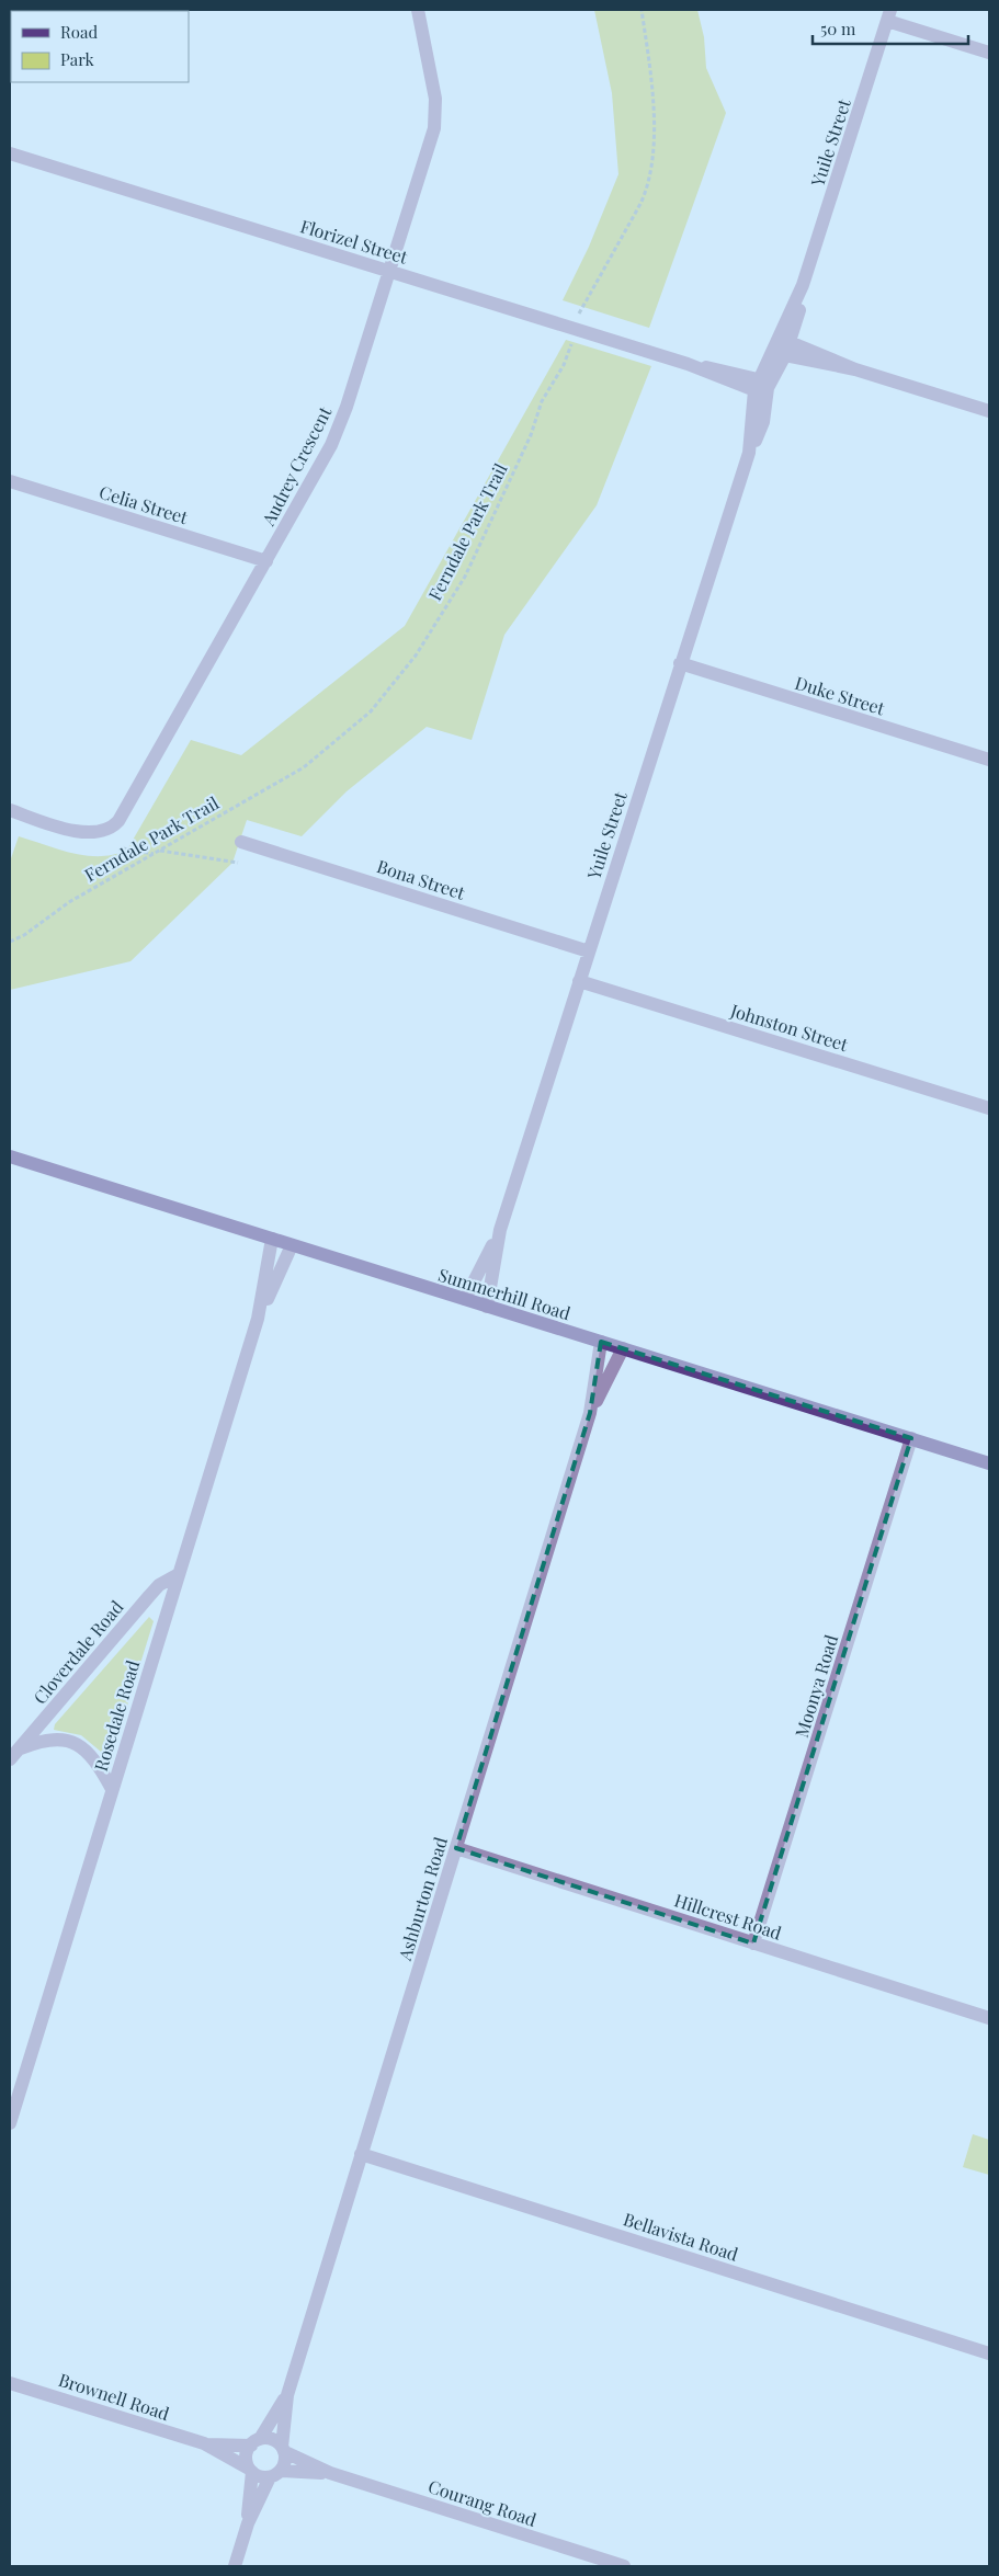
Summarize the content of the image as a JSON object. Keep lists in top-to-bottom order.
{
  "streets": {
    "main road": ["Summerhill Road"],
    "street": [
      "Yuile Street",
      "Florizel Street",
      "Audrey Crescent",
      "Celia Street",
      "Duke Street",
      "Bona Street",
      "Johnston Street",
      "Cloverdale Road",
      "Moonya Road",
      "Rosedale Road",
      "Ashburton Road",
      "Hillcrest Road",
      "Bellavista Road",
      "Brownell Road",
      "Courang Road"
    ],
    "path": ["Ferndale Park Trail"]
  },
  "crossings": [
    ["Yuile Street", "Florizel Street"],
    ["Yuile Street", "Duke Street"],
    ["Yuile Street", "Bona Street"],
    ["Yuile Street", "Johnston Street"],
    ["Yuile Street", "Summerhill Road"],
    ["Florizel Street", "Audrey Crescent"],
    ["Florizel Street", "Ferndale Park Trail"],
    ["Audrey Crescent", "Celia Street"],
    ["Summerhill Road", "Moonya Road"],
    ["Summerhill Road", "Rosedale Road"],
    ["Summerhill Road", "Ashburton Road"],
    ["Cloverdale Road", "Rosedale Road"],
    ["Moonya Road", "Hillcrest Road"],
    ["Ashburton Road", "Hillcrest Road"],
    ["Ashburton Road", "Bellavista Road"],
    ["Ashburton Road", "Brownell Road"],
    ["Ashburton Road", "Courang Road"],
    ["Brownell Road", "Courang Road"]
  ],
  "legend": ["Road", "Park"],
  "scale_bar": "50 m"
}
